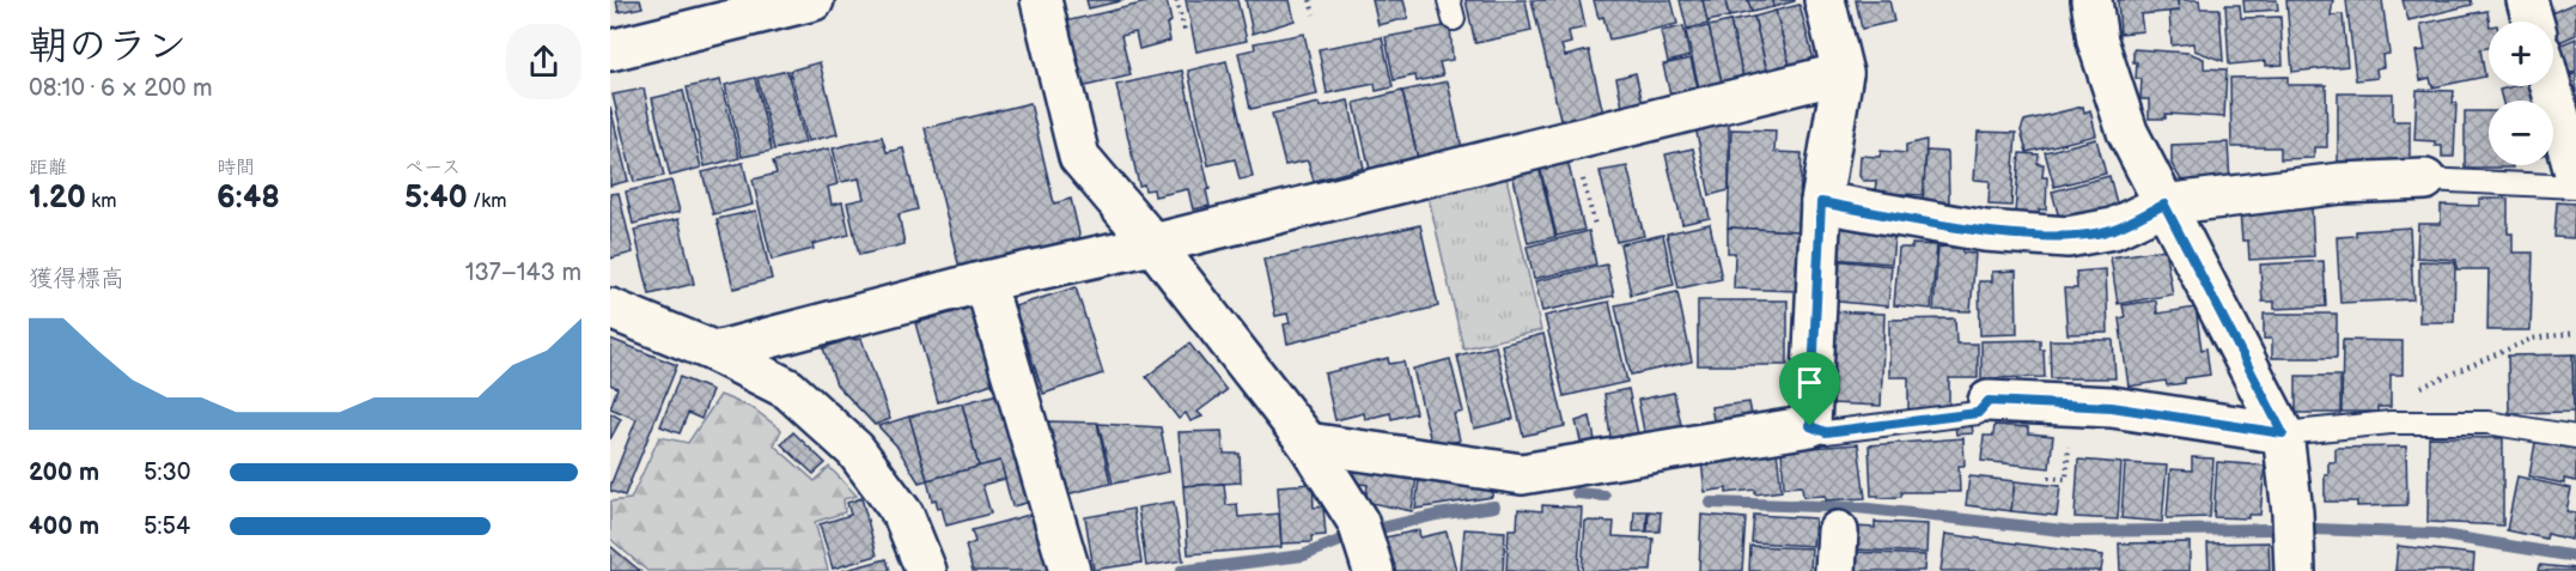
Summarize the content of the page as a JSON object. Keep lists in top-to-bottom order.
{
  "page": {
    "heading": ["朝のラン", "08:10 · 6 × 200 m"],
    "map_buttons": ["+", "−"],
    "stats": [
      ["距離", "1.20 km"],
      ["時間", "6:48"],
      ["ペース", "5:40 /km"]
    ],
    "chart": ["獲得標高", "137–143 m"],
    "list": [
      {
        "name": "200 m",
        "note": "5:30"
      },
      {
        "name": "400 m",
        "note": "5:54"
      }
    ]
  }
}
